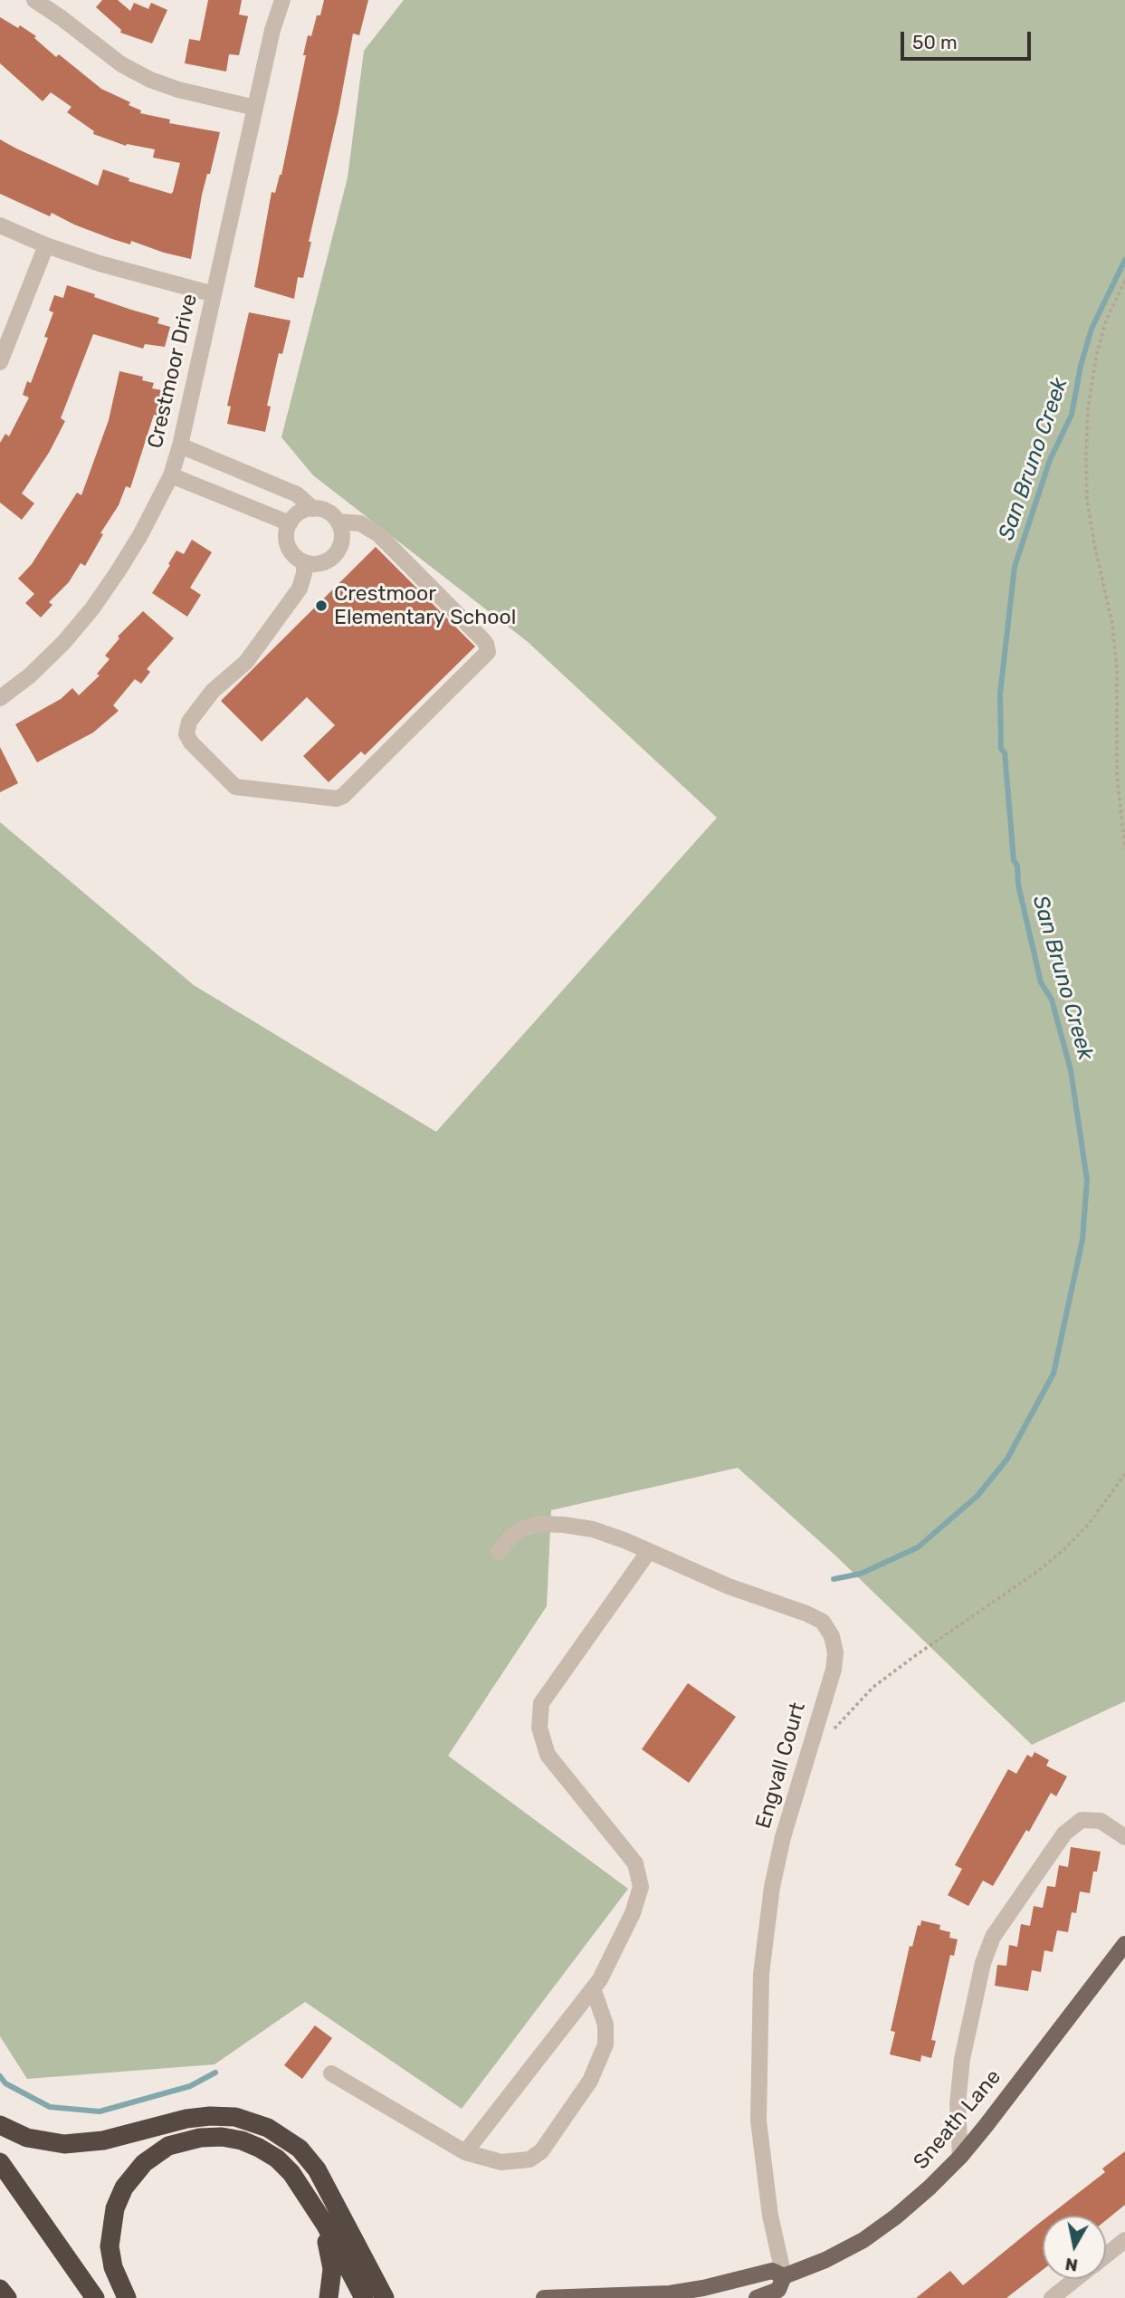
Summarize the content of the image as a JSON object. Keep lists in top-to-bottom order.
{
  "streets": {
    "main road": ["Sneath Lane"],
    "street": ["Crestmoor Drive", "Engvall Court"]
  },
  "crossings": [
    ["Engvall Court", "Sneath Lane"]
  ],
  "water": ["San Bruno Creek"],
  "places": ["Crestmoor Elementary School"],
  "scale_bar": "50 m",
  "north": "bottom"
}
